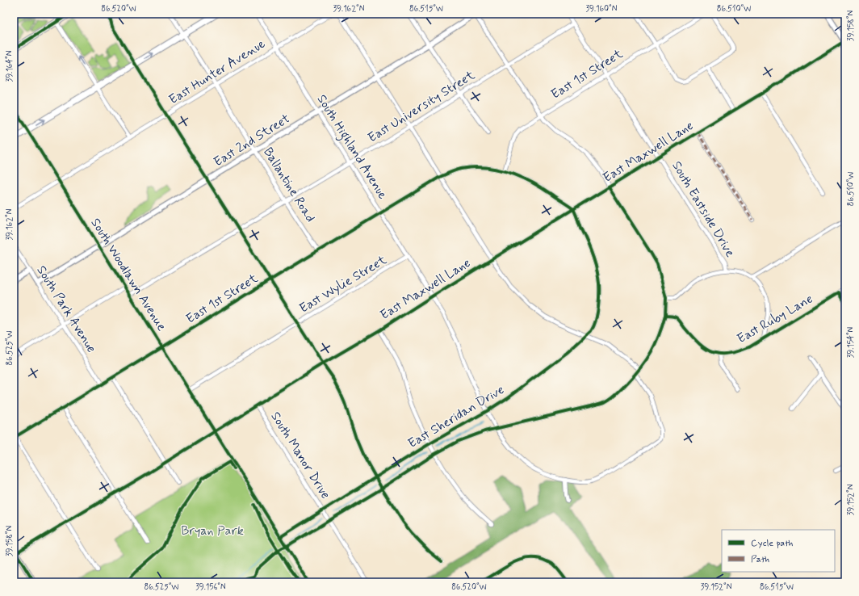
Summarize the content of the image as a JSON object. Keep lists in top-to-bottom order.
{
  "streets": {
    "street": [
      "East Hunter Avenue",
      "East 1st Street",
      "East University Street",
      "East 2nd Street",
      "South Highland Avenue",
      "East Maxwell Lane",
      "Ballantine Road",
      "South Eastside Drive",
      "South Woodlawn Avenue",
      "East Wylie Street",
      "South Park Avenue",
      "East Ruby Lane",
      "East Sheridan Drive",
      "South Manor Drive"
    ]
  },
  "crossings": [
    ["East Hunter Avenue", "South Highland Avenue"],
    ["East Hunter Avenue", "Ballantine Road"],
    ["East Hunter Avenue", "South Woodlawn Avenue"],
    ["East 1st Street", "South Highland Avenue"],
    ["East 1st Street", "East Maxwell Lane"],
    ["East 1st Street", "Ballantine Road"],
    ["East 1st Street", "South Eastside Drive"],
    ["East 1st Street", "South Woodlawn Avenue"],
    ["East 1st Street", "South Park Avenue"],
    ["East 1st Street", "East Sheridan Drive"],
    ["East University Street", "South Highland Avenue"],
    ["East University Street", "Ballantine Road"],
    ["East University Street", "South Eastside Drive"],
    ["East University Street", "South Woodlawn Avenue"],
    ["East 2nd Street", "South Highland Avenue"],
    ["East 2nd Street", "Ballantine Road"],
    ["East 2nd Street", "South Woodlawn Avenue"],
    ["East 2nd Street", "South Park Avenue"],
    ["South Highland Avenue", "East Maxwell Lane"],
    ["South Highland Avenue", "East Wylie Street"],
    ["South Highland Avenue", "East Sheridan Drive"],
    ["East Maxwell Lane", "South Eastside Drive"],
    ["East Maxwell Lane", "South Woodlawn Avenue"],
    ["East Maxwell Lane", "East Sheridan Drive"],
    ["East Maxwell Lane", "South Manor Drive"],
    ["South Eastside Drive", "East Ruby Lane"],
    ["South Woodlawn Avenue", "East Wylie Street"],
    ["South Woodlawn Avenue", "East Sheridan Drive"],
    ["East Sheridan Drive", "South Manor Drive"]
  ],
  "parks": ["Bryan Park"],
  "legend": ["Cycle path", "Path"],
  "coordinates": [
    "86.520°W",
    "39.162°N",
    "86.515°W",
    "39.160°N",
    "86.510°W",
    "39.158°N",
    "39.164°N",
    "39.154°N",
    "86.525°W",
    "39.152°N",
    "39.156°N"
  ]
}
